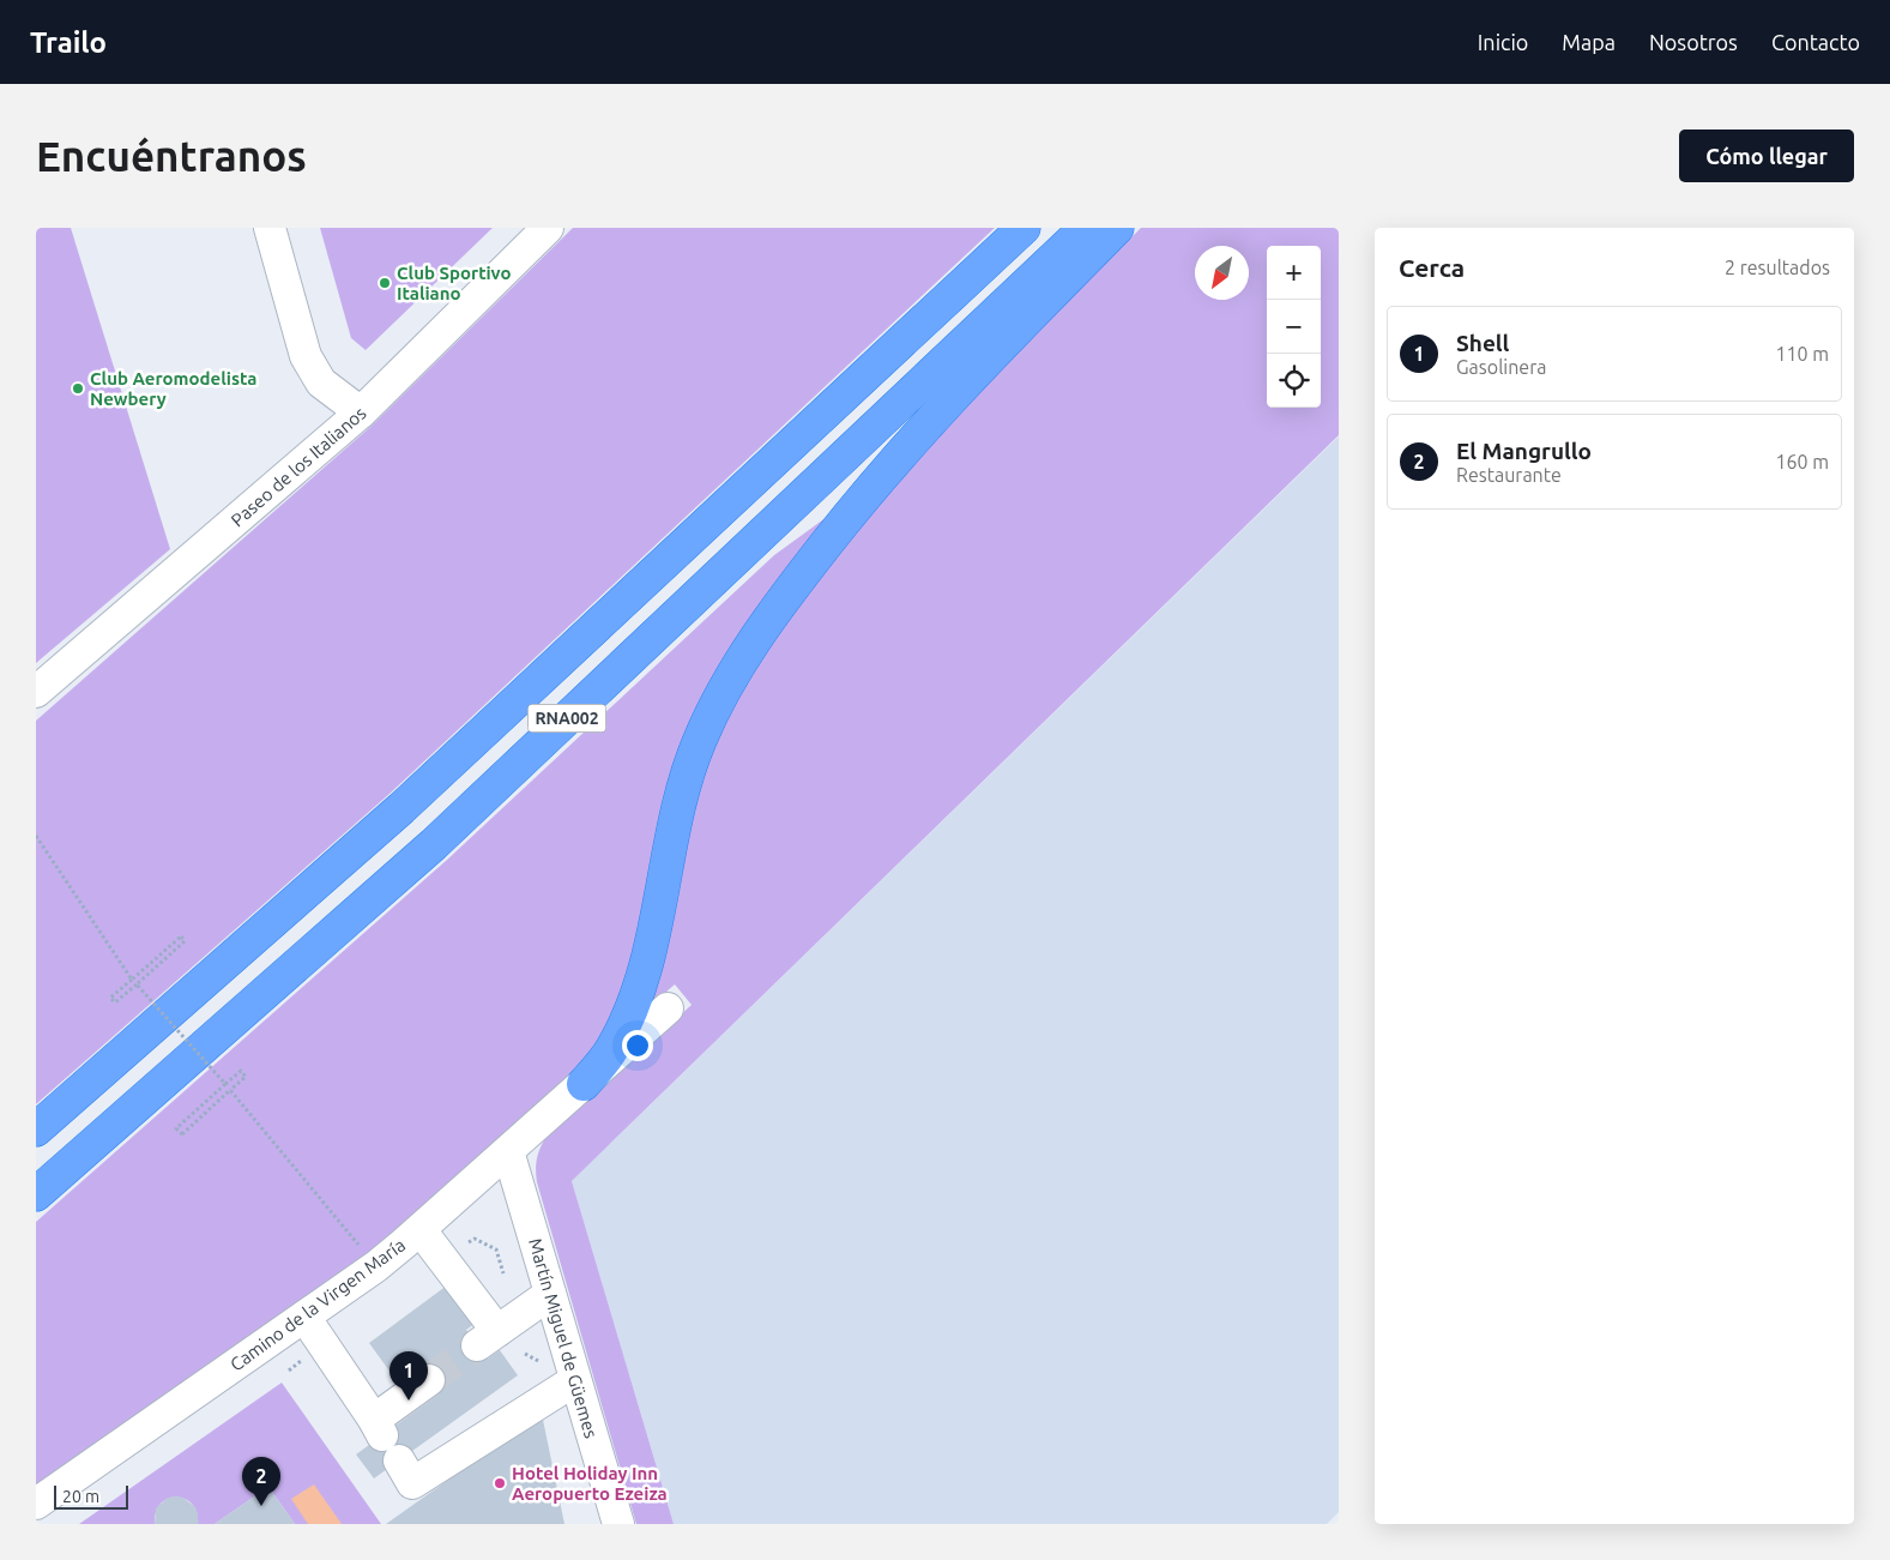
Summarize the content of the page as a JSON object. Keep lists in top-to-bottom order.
{
  "streets": {
    "highway": ["RNA002"],
    "street": ["Paseo de los Italianos", "Camino de la Virgen María", "Martín Miguel de Güemes"]
  },
  "crossings": [
    ["Camino de la Virgen María", "Martín Miguel de Güemes"]
  ],
  "places": ["Club Sportivo Italiano", "Club Aeromodelista Newbery", "Hotel Holiday Inn Aeropuerto Ezeiza"],
  "scale_bar": "20 m",
  "north": "bottom left",
  "page": {
    "header": "Trailo",
    "nav": [
      "Inicio",
      "Mapa",
      "Nosotros",
      "Contacto"
    ],
    "buttons": "Cómo llegar",
    "title": "Encuéntranos",
    "heading": ["Cerca", "2 resultados"],
    "map_buttons": ["+", "−"],
    "list": [
      {
        "mark": "1",
        "name": "Shell",
        "note": "Gasolinera",
        "value": "110 m"
      },
      {
        "mark": "2",
        "name": "El Mangrullo",
        "note": "Restaurante",
        "value": "160 m"
      }
    ],
    "pins": ["1", "2"],
    "scale": "20 m"
  }
}
